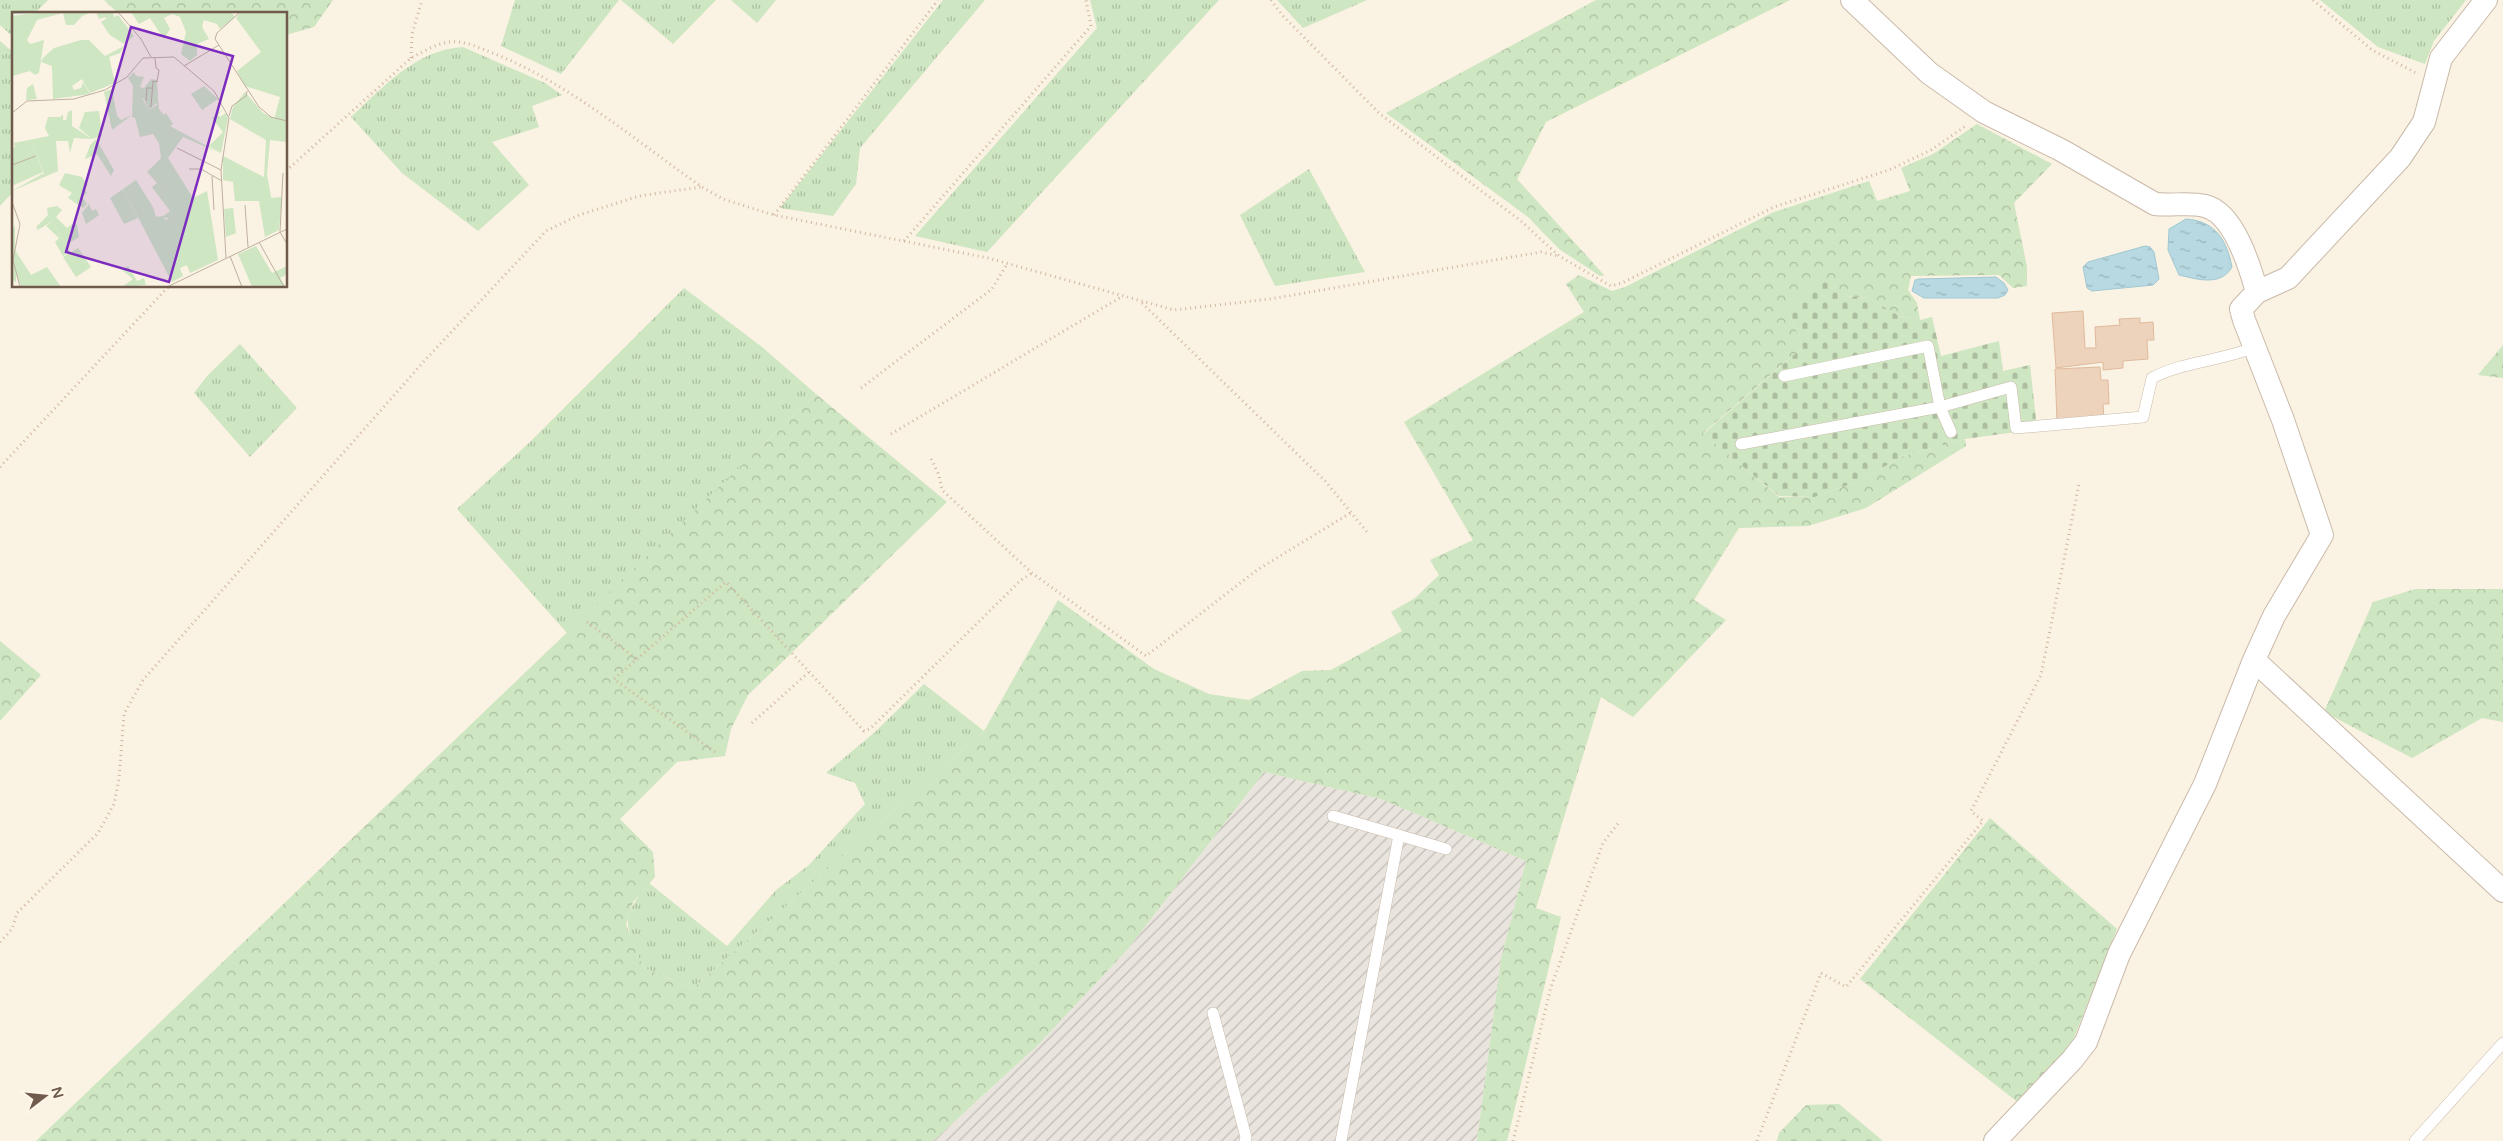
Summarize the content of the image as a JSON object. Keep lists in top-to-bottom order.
{
  "north": "right"
}
